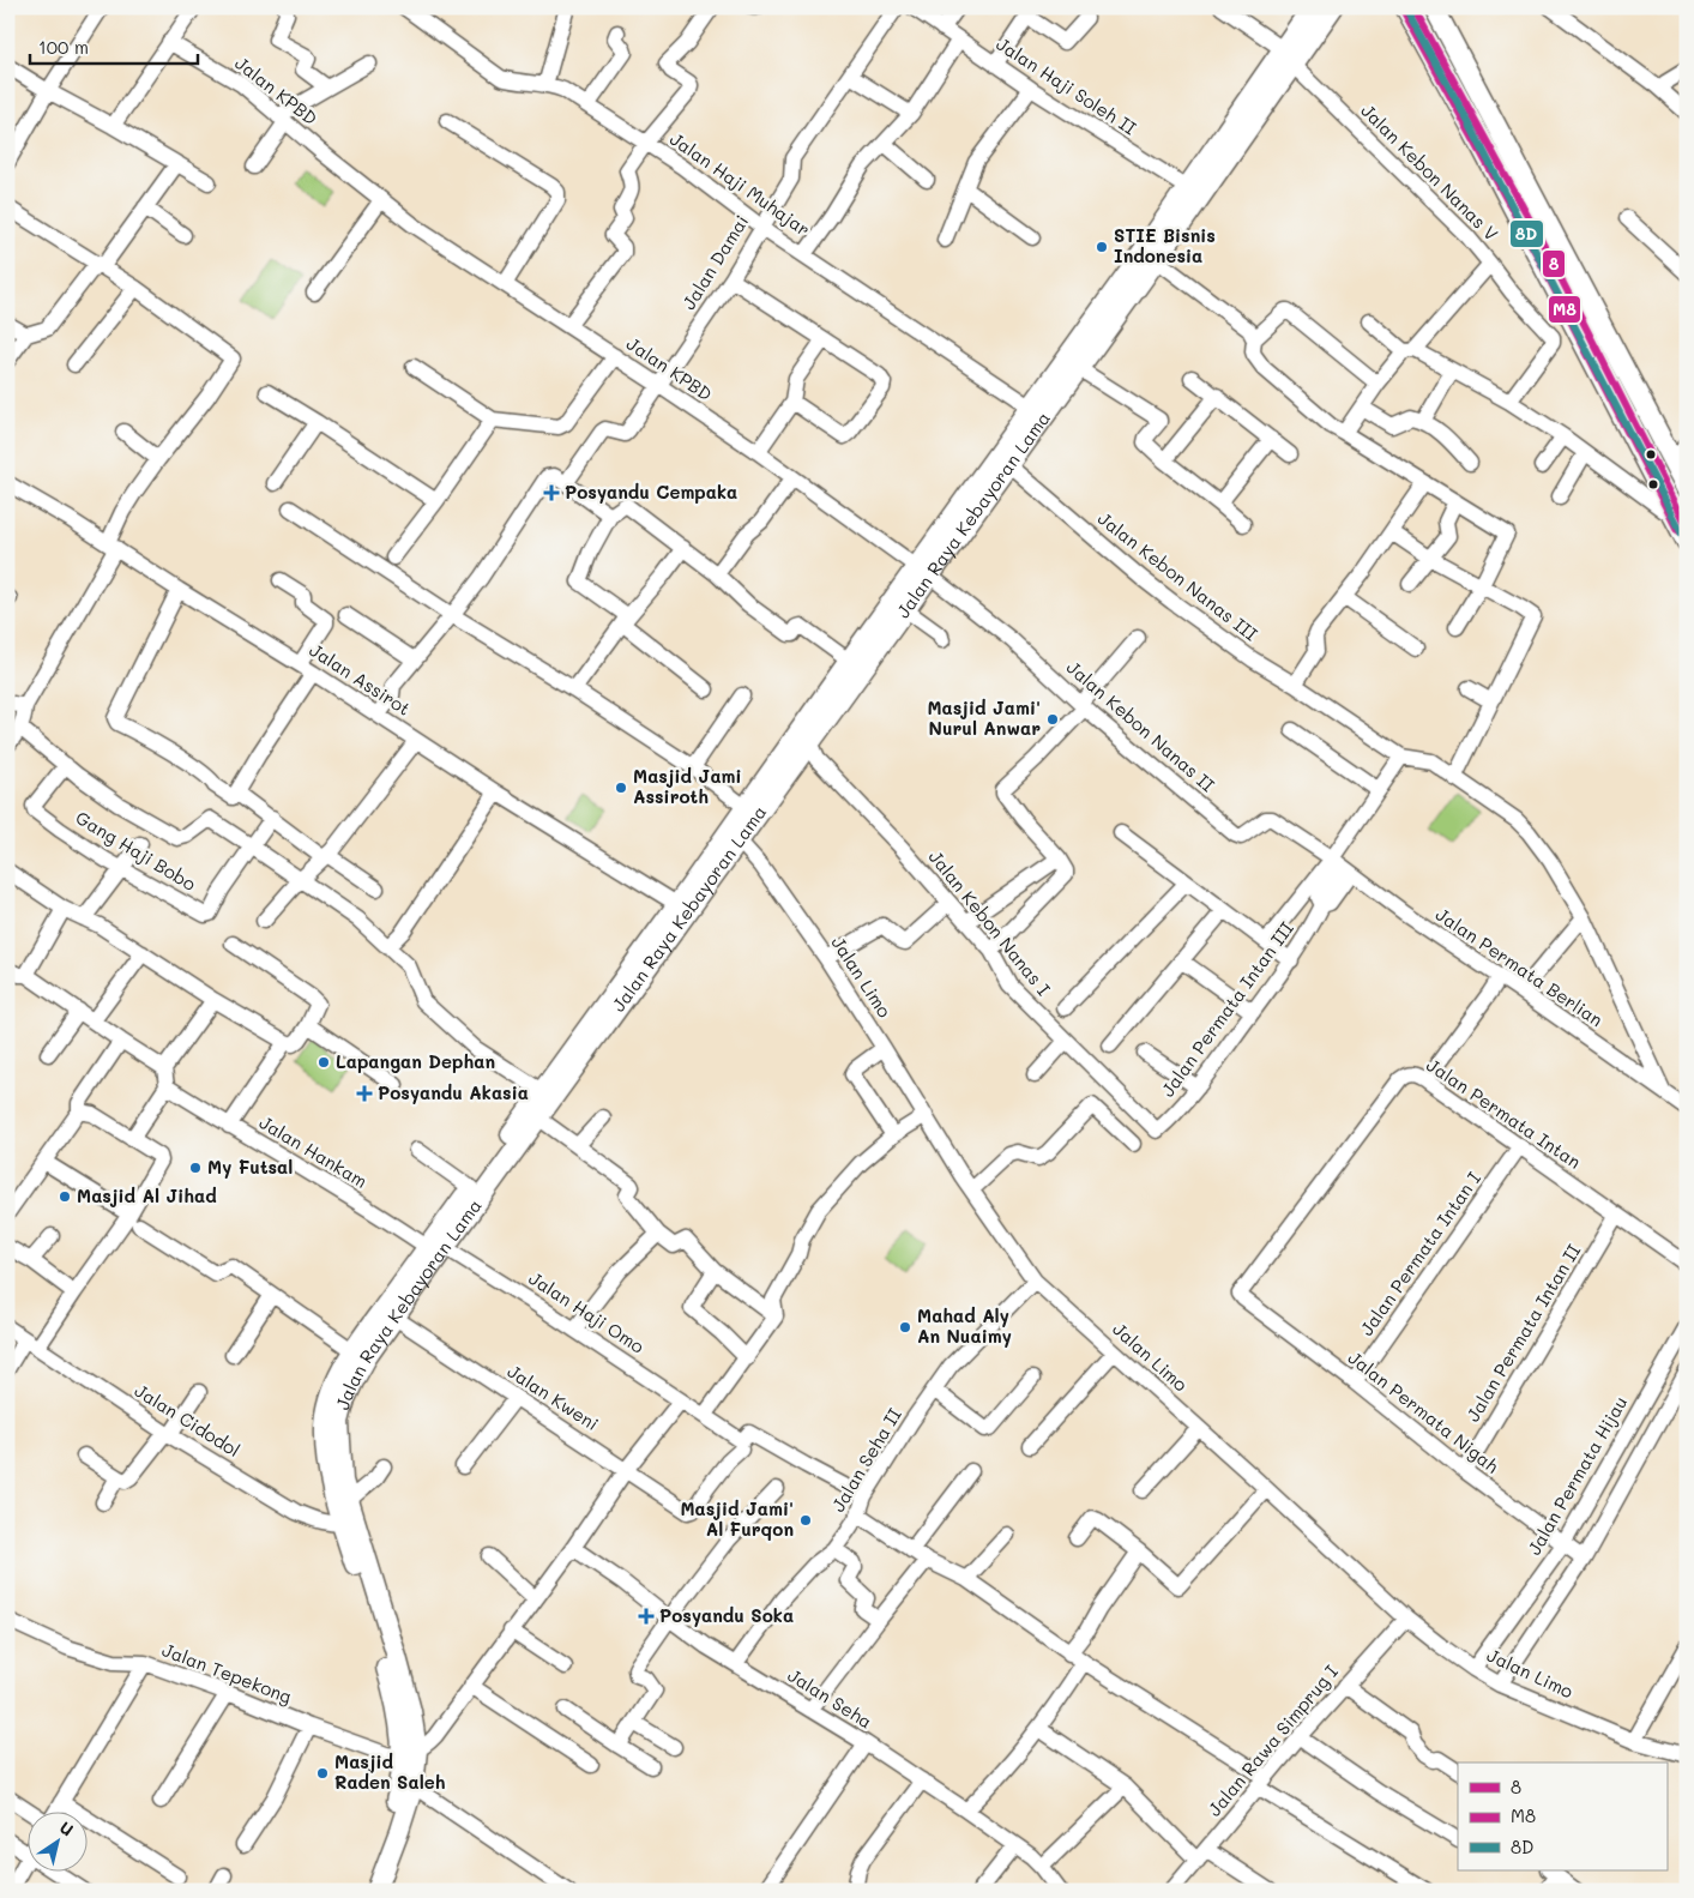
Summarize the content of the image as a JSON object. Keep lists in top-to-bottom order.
{
  "streets": {
    "main road": ["Jalan Raya Kebayoran Lama"],
    "street": [
      "Jalan Haji Soleh II",
      "Jalan KPBD",
      "Jalan Kebon Nanas V",
      "Jalan Haji Muhajar",
      "Jalan Damai",
      "Jalan Kebon Nanas III",
      "Jalan Assirot",
      "Jalan Kebon Nanas II",
      "Gang Haji Bobo",
      "Jalan Kebon Nanas I",
      "Jalan Permata Berlian",
      "Jalan Limo",
      "Jalan Permata Intan III",
      "Jalan Permata Intan",
      "Jalan Hankam",
      "Jalan Permata Intan I",
      "Jalan Haji Omo",
      "Jalan Permata Intan II",
      "Jalan Kweni",
      "Jalan Permata Nigah",
      "Jalan Cidodol",
      "Jalan Seha II",
      "Jalan Permata Hijau",
      "Jalan Tepekong",
      "Jalan Seha",
      "Jalan Rawa Simprug I"
    ]
  },
  "crossings": [
    ["Jalan Haji Soleh II", "Jalan Raya Kebayoran Lama"],
    ["Jalan KPBD", "Jalan Damai"],
    ["Jalan KPBD", "Jalan Raya Kebayoran Lama"],
    ["Jalan KPBD", "Jalan Kebon Nanas II"],
    ["Jalan Kebon Nanas V", "Jalan Raya Kebayoran Lama"],
    ["Jalan Haji Muhajar", "Jalan Damai"],
    ["Jalan Haji Muhajar", "Jalan Raya Kebayoran Lama"],
    ["Jalan Raya Kebayoran Lama", "Jalan Kebon Nanas III"],
    ["Jalan Raya Kebayoran Lama", "Jalan Assirot"],
    ["Jalan Raya Kebayoran Lama", "Jalan Kebon Nanas II"],
    ["Jalan Raya Kebayoran Lama", "Jalan Kebon Nanas I"],
    ["Jalan Raya Kebayoran Lama", "Jalan Limo"],
    ["Jalan Raya Kebayoran Lama", "Jalan Hankam"],
    ["Jalan Raya Kebayoran Lama", "Jalan Haji Omo"],
    ["Jalan Raya Kebayoran Lama", "Jalan Kweni"],
    ["Jalan Raya Kebayoran Lama", "Jalan Cidodol"],
    ["Jalan Raya Kebayoran Lama", "Jalan Tepekong"],
    ["Jalan Kebon Nanas II", "Jalan Permata Berlian"],
    ["Jalan Kebon Nanas II", "Jalan Permata Intan III"],
    ["Jalan Kebon Nanas I", "Jalan Permata Intan III"],
    ["Jalan Permata Berlian", "Jalan Permata Intan III"],
    ["Jalan Limo", "Jalan Seha II"],
    ["Jalan Limo", "Jalan Permata Hijau"],
    ["Jalan Limo", "Jalan Rawa Simprug I"],
    ["Jalan Permata Intan", "Jalan Permata Intan I"],
    ["Jalan Permata Intan", "Jalan Permata Intan II"],
    ["Jalan Permata Intan", "Jalan Permata Nigah"],
    ["Jalan Hankam", "Jalan Haji Omo"],
    ["Jalan Permata Intan I", "Jalan Permata Nigah"],
    ["Jalan Haji Omo", "Jalan Seha II"],
    ["Jalan Permata Intan II", "Jalan Permata Nigah"],
    ["Jalan Permata Nigah", "Jalan Permata Hijau"],
    ["Jalan Seha II", "Jalan Seha"]
  ],
  "places": {
    "other": [
      "STIE Bisnis Indonesia",
      "Masjid Jami' Nurul Anwar",
      "Masjid Jami Assiroth",
      "Lapangan Dephan",
      "My Futsal",
      "Masjid Al Jihad",
      "Mahad Aly An Nuaimy",
      "Masjid Jami' Al Furqon",
      "Masjid Raden Saleh"
    ],
    "health": ["Posyandu Cempaka", "Posyandu Akasia", "Posyandu Soka"]
  },
  "lines": ["transit line 8", "transit line 8D", "transit line M8"],
  "legend": ["8", "M8", "8D"],
  "scale_bar": "100 m",
  "north": "top right"
}
